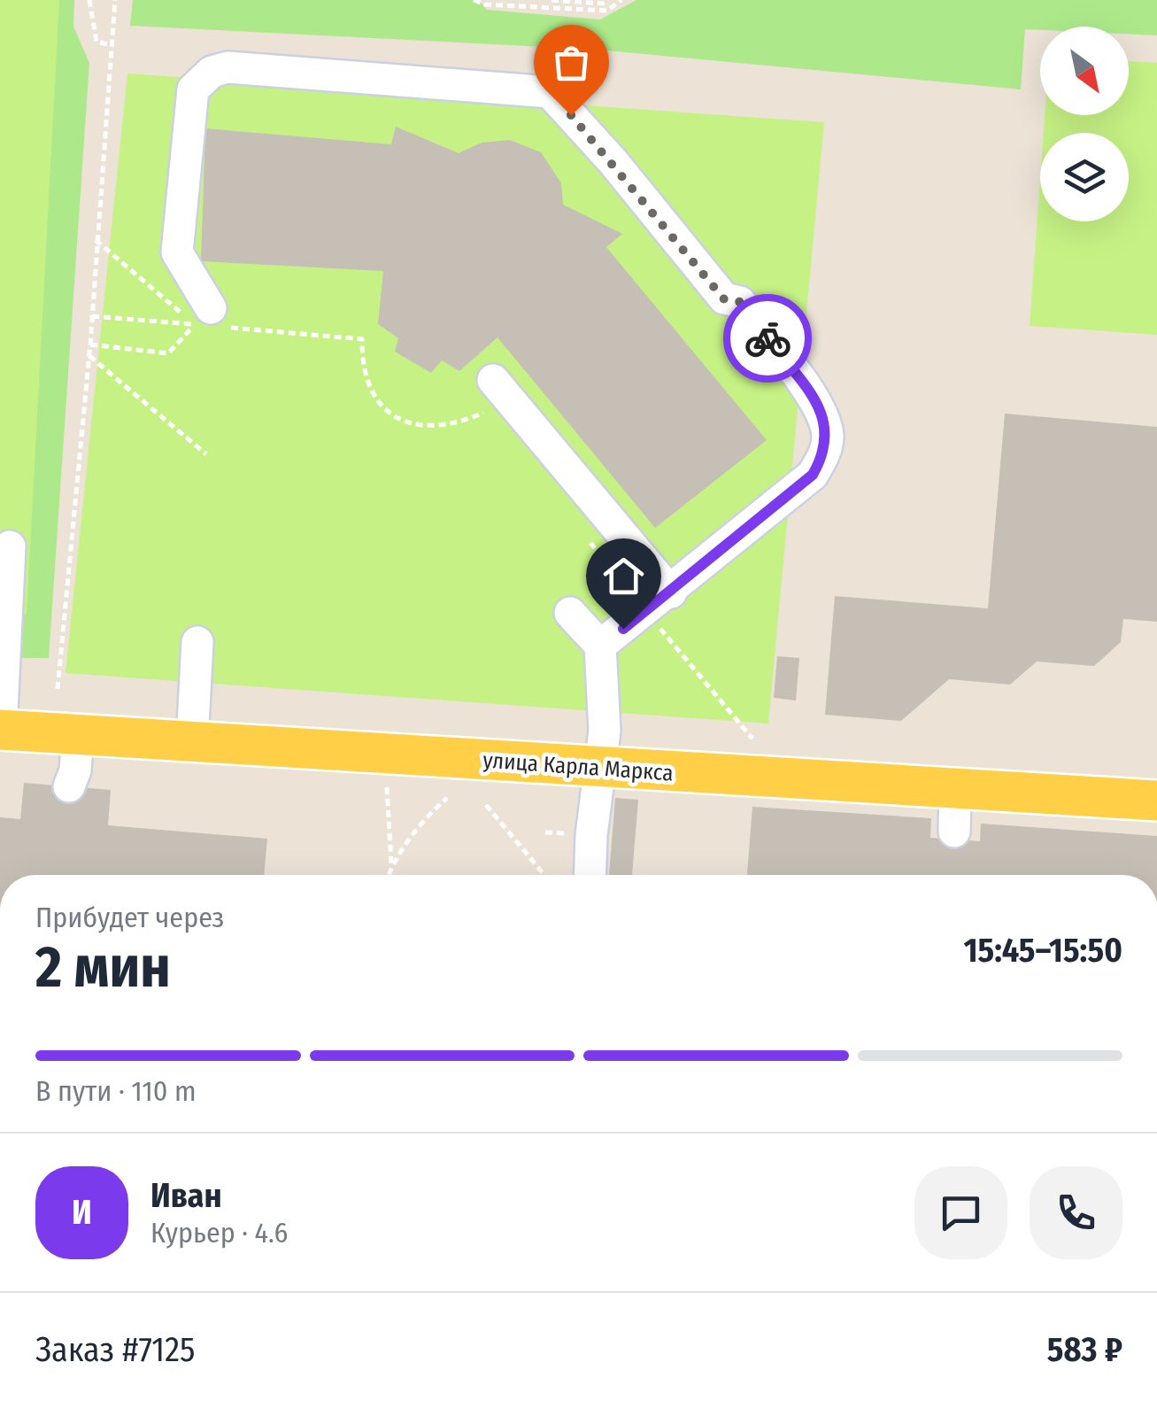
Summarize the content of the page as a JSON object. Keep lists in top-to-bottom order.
{
  "streets": {
    "main road": ["улица Карла Маркса"]
  },
  "north": "bottom right",
  "page": {
    "heading": ["2 мин", "Прибудет через", "15:45–15:50"],
    "panel": [
      "Иван",
      "Курьер · 4.6",
      "Заказ #7125",
      "583 ₽"
    ],
    "bar": "В пути · 110 m",
    "round": "И"
  }
}
